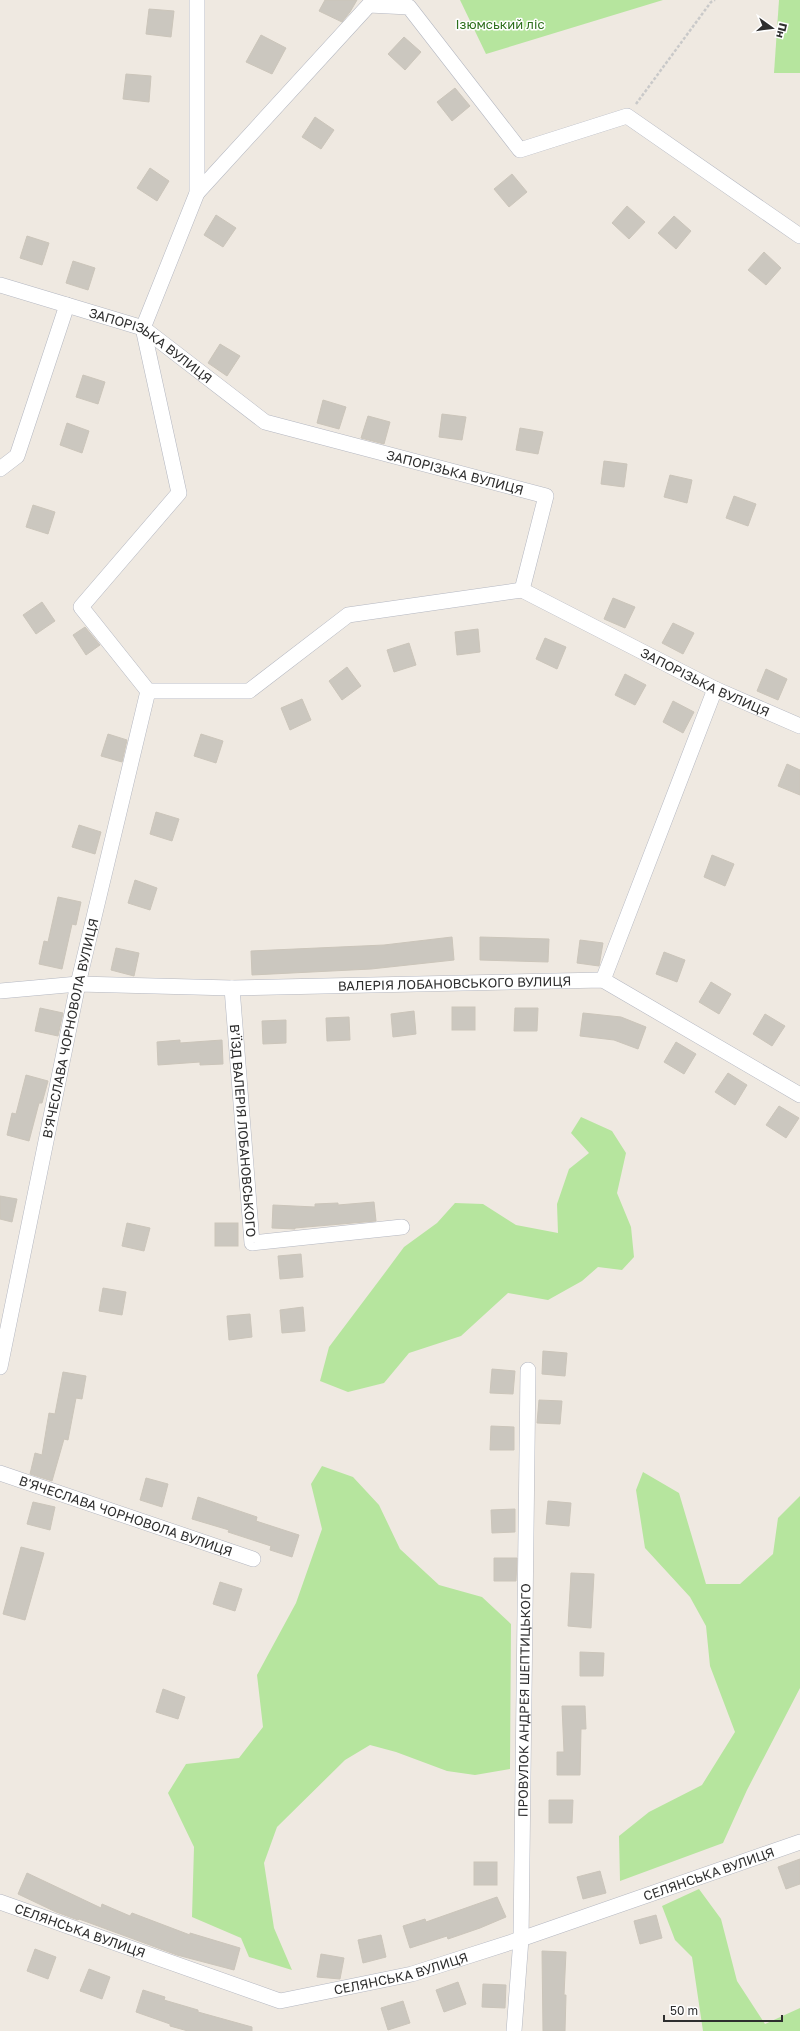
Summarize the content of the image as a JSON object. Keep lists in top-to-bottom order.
{
  "streets": {
    "street": [
      "ЗАПОРІЗЬКА ВУЛИЦЯ",
      "ВАЛЕРІЯ ЛОБАНОВСЬКОГО ВУЛИЦЯ",
      "В'ЯЧЕСЛАВА ЧОРНОВОЛА ВУЛИЦЯ",
      "В’ЇЗД ВАЛЕРІЯ ЛОБАНОВСЬКОГО",
      "ПРОВУЛОК АНДРЕЯ ШЕПТИЦЬКОГО",
      "СЕЛЯНСЬКА ВУЛИЦЯ"
    ]
  },
  "crossings": [
    ["ВАЛЕРІЯ ЛОБАНОВСЬКОГО ВУЛИЦЯ", "В'ЯЧЕСЛАВА ЧОРНОВОЛА ВУЛИЦЯ"],
    ["ВАЛЕРІЯ ЛОБАНОВСЬКОГО ВУЛИЦЯ", "В’ЇЗД ВАЛЕРІЯ ЛОБАНОВСЬКОГО"],
    ["ПРОВУЛОК АНДРЕЯ ШЕПТИЦЬКОГО", "СЕЛЯНСЬКА ВУЛИЦЯ"]
  ],
  "parks": ["Ізюмський ліс"],
  "scale_bar": "50 m",
  "north": "right"
}
